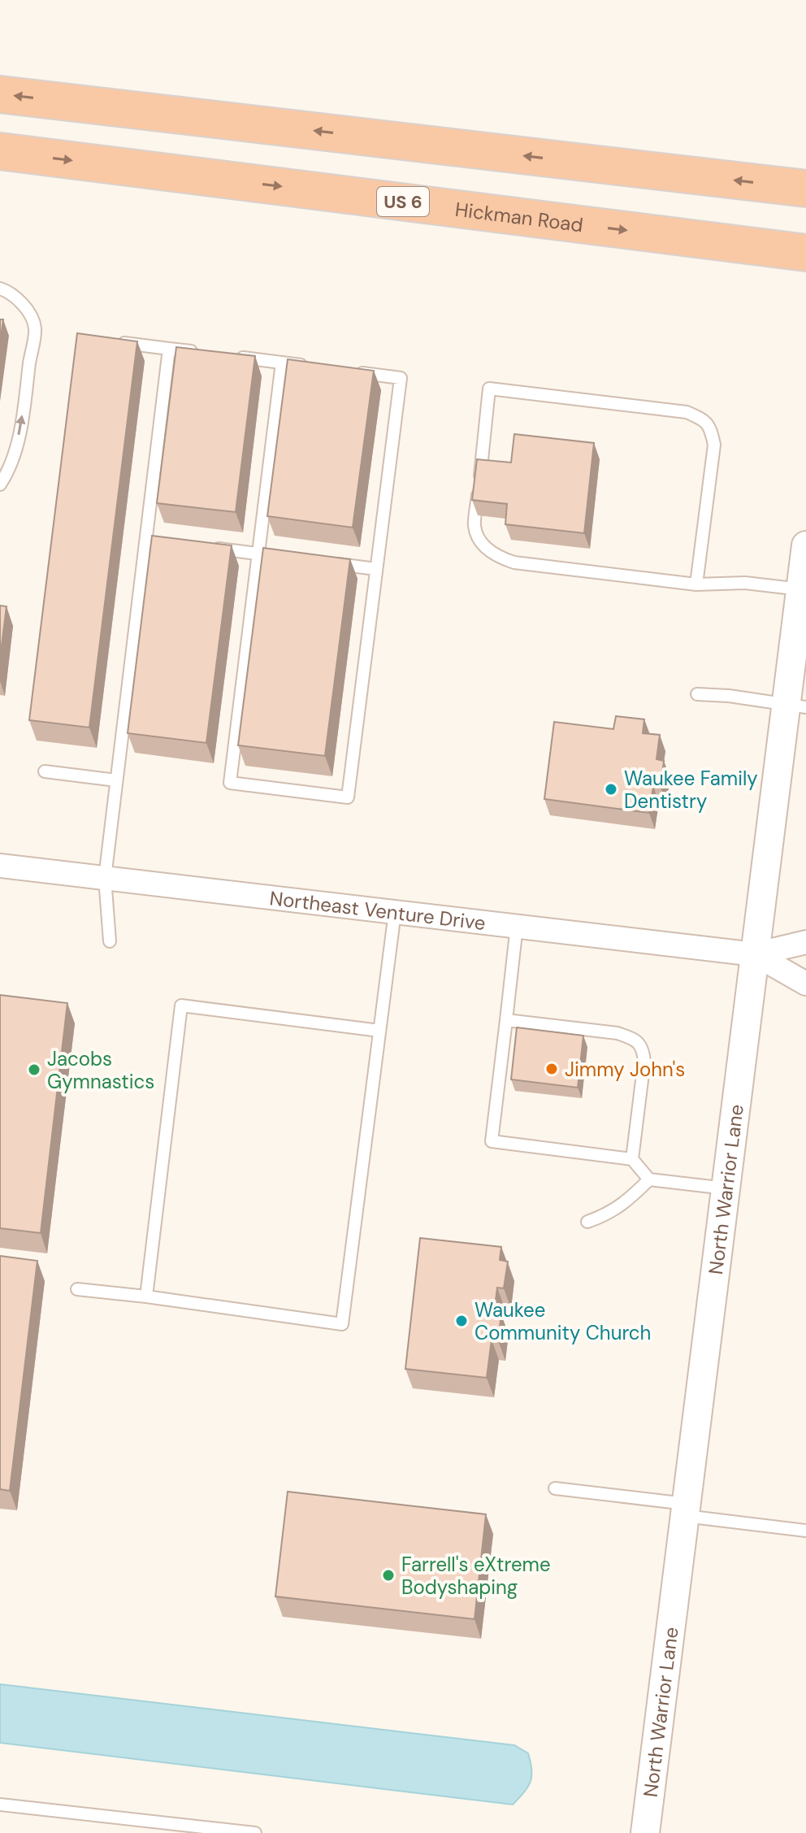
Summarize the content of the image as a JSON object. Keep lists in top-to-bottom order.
{
  "streets": {
    "highway": ["US 6", "Hickman Road"],
    "street": ["Northeast Venture Drive", "North Warrior Lane"]
  },
  "crossings": [
    ["Northeast Venture Drive", "North Warrior Lane"]
  ],
  "places": [
    "Waukee Family Dentistry",
    "Jimmy John's",
    "Jacobs Gymnastics",
    "Waukee Community Church",
    "Farrell's eXtreme Bodyshaping"
  ]
}
